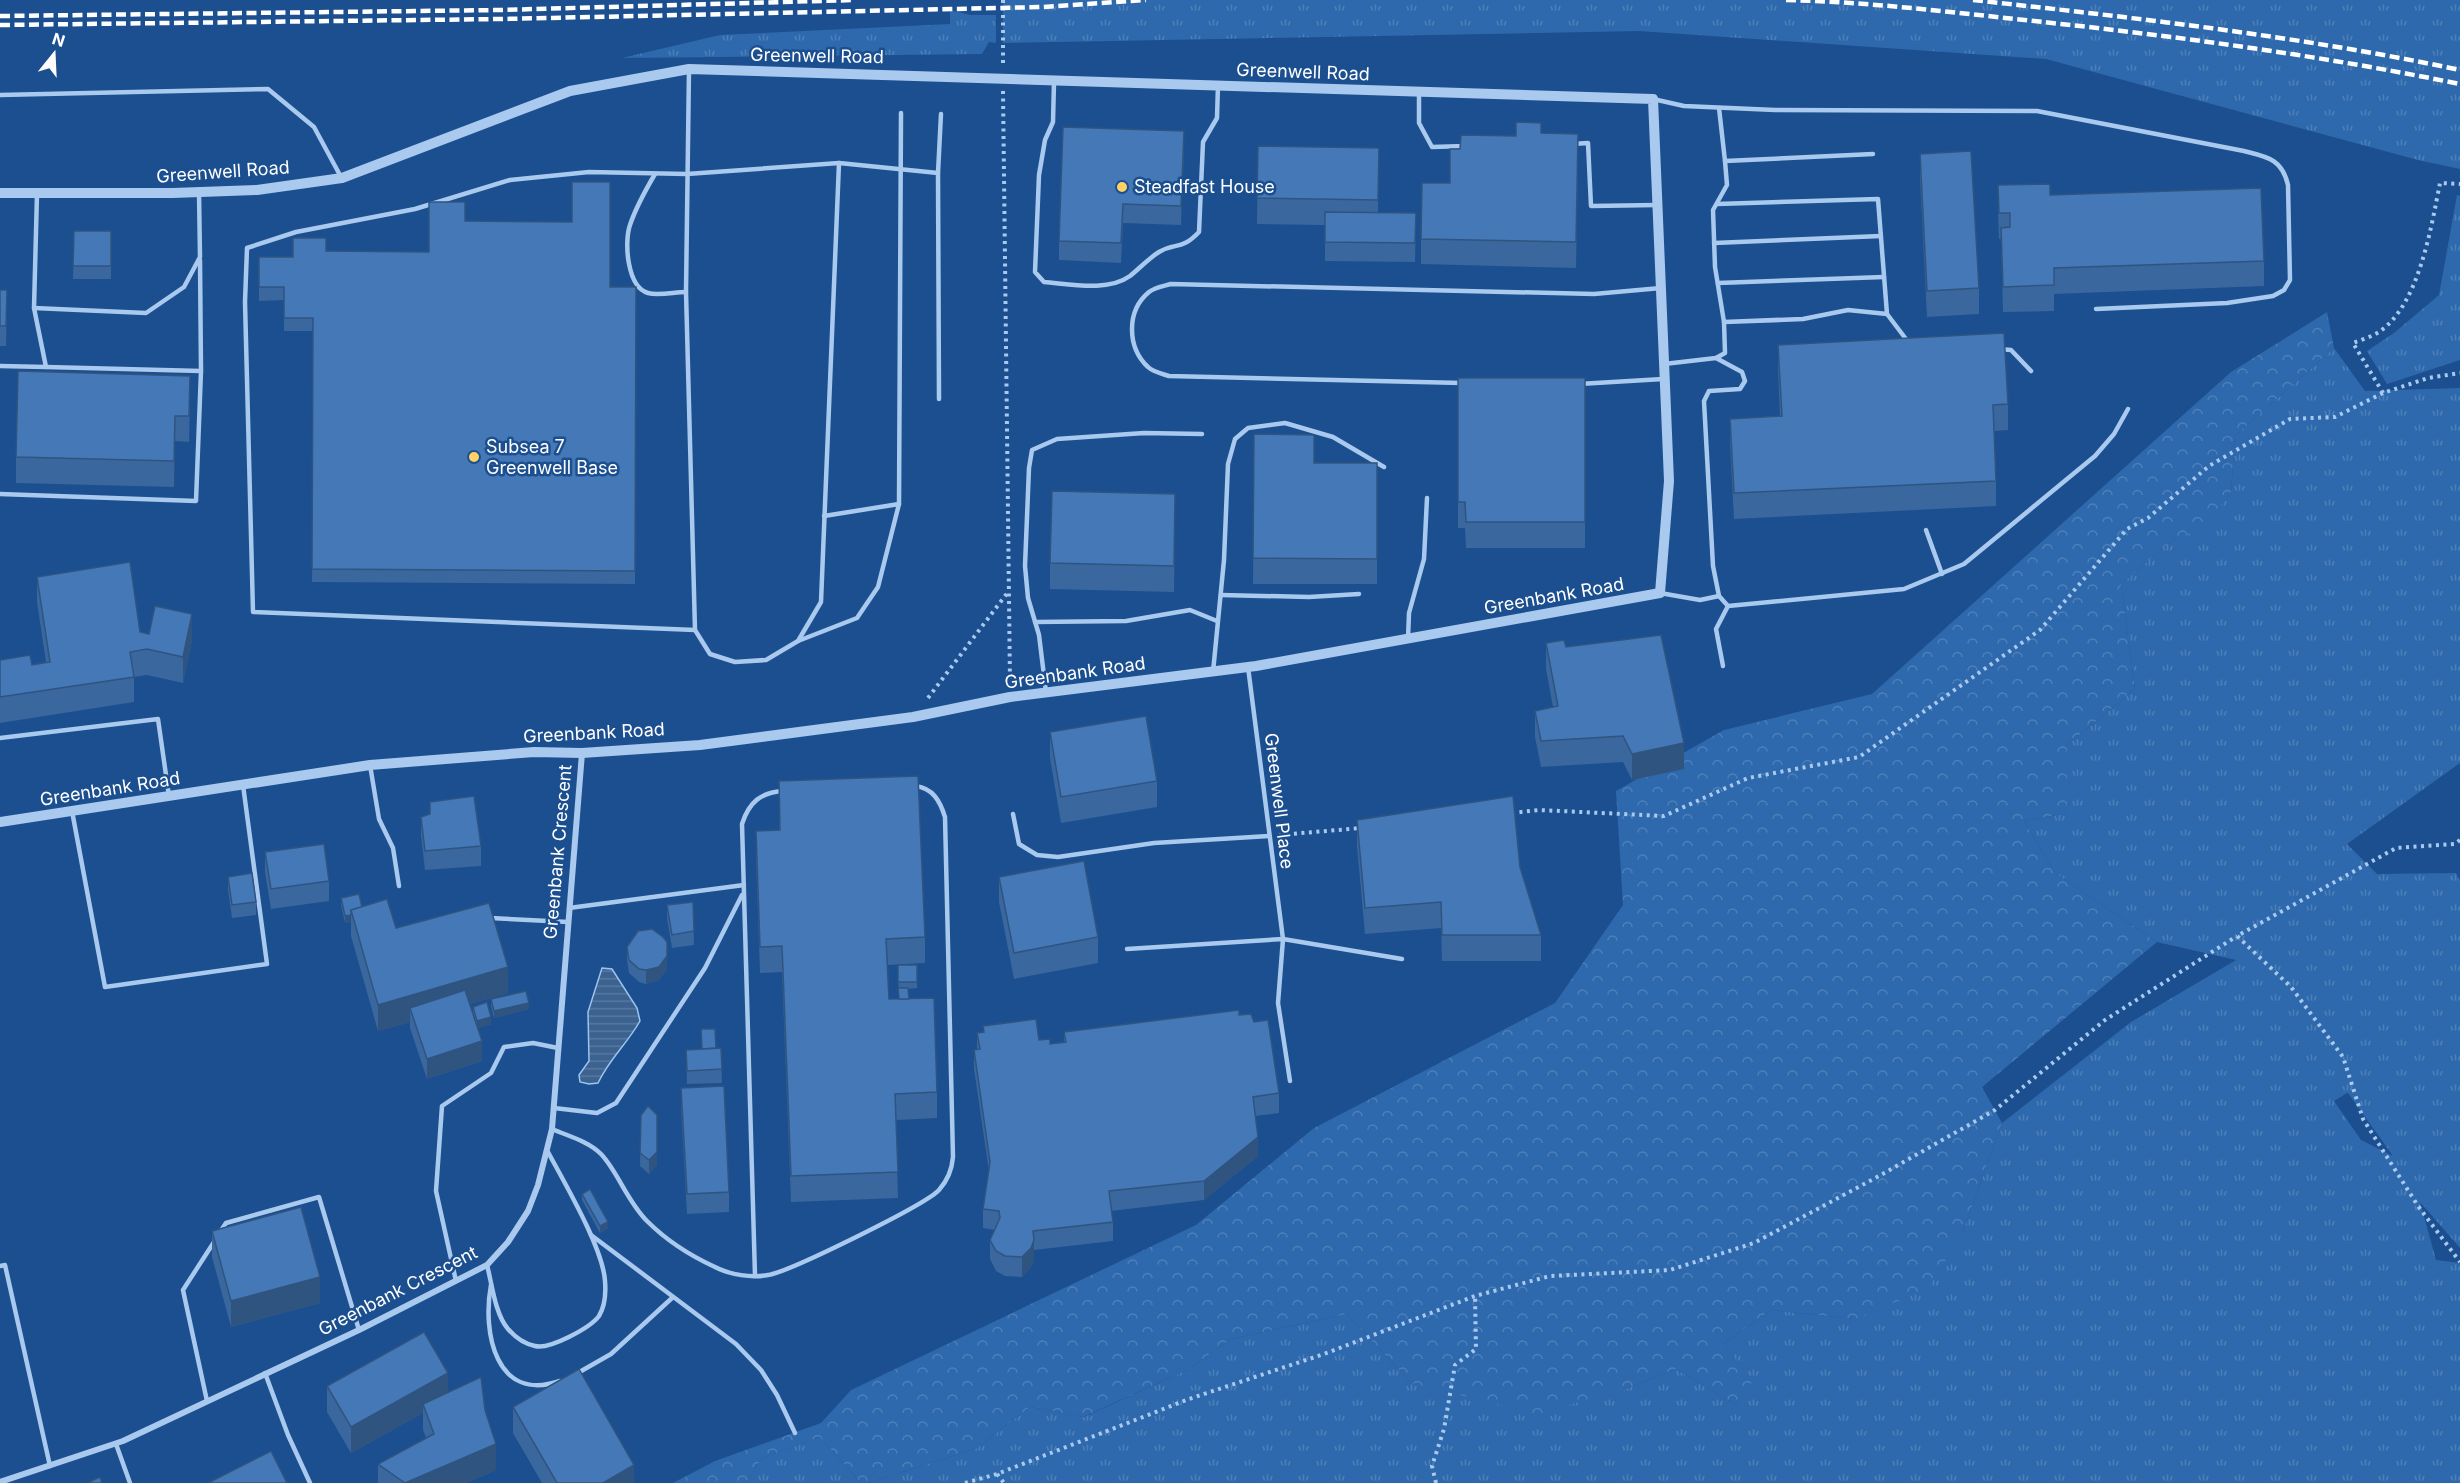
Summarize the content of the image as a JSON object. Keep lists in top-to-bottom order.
{
  "streets": {
    "street": ["Greenwell Road", "Greenbank Road", "Greenbank Crescent"],
    "lane": ["Greenwell Place"]
  },
  "crossings": [
    ["Greenbank Road", "Greenwell Place"],
    ["Greenbank Road", "Greenbank Crescent"]
  ],
  "places": ["Steadfast House", "Subsea 7 Greenwell Base"],
  "north": "top"
}
